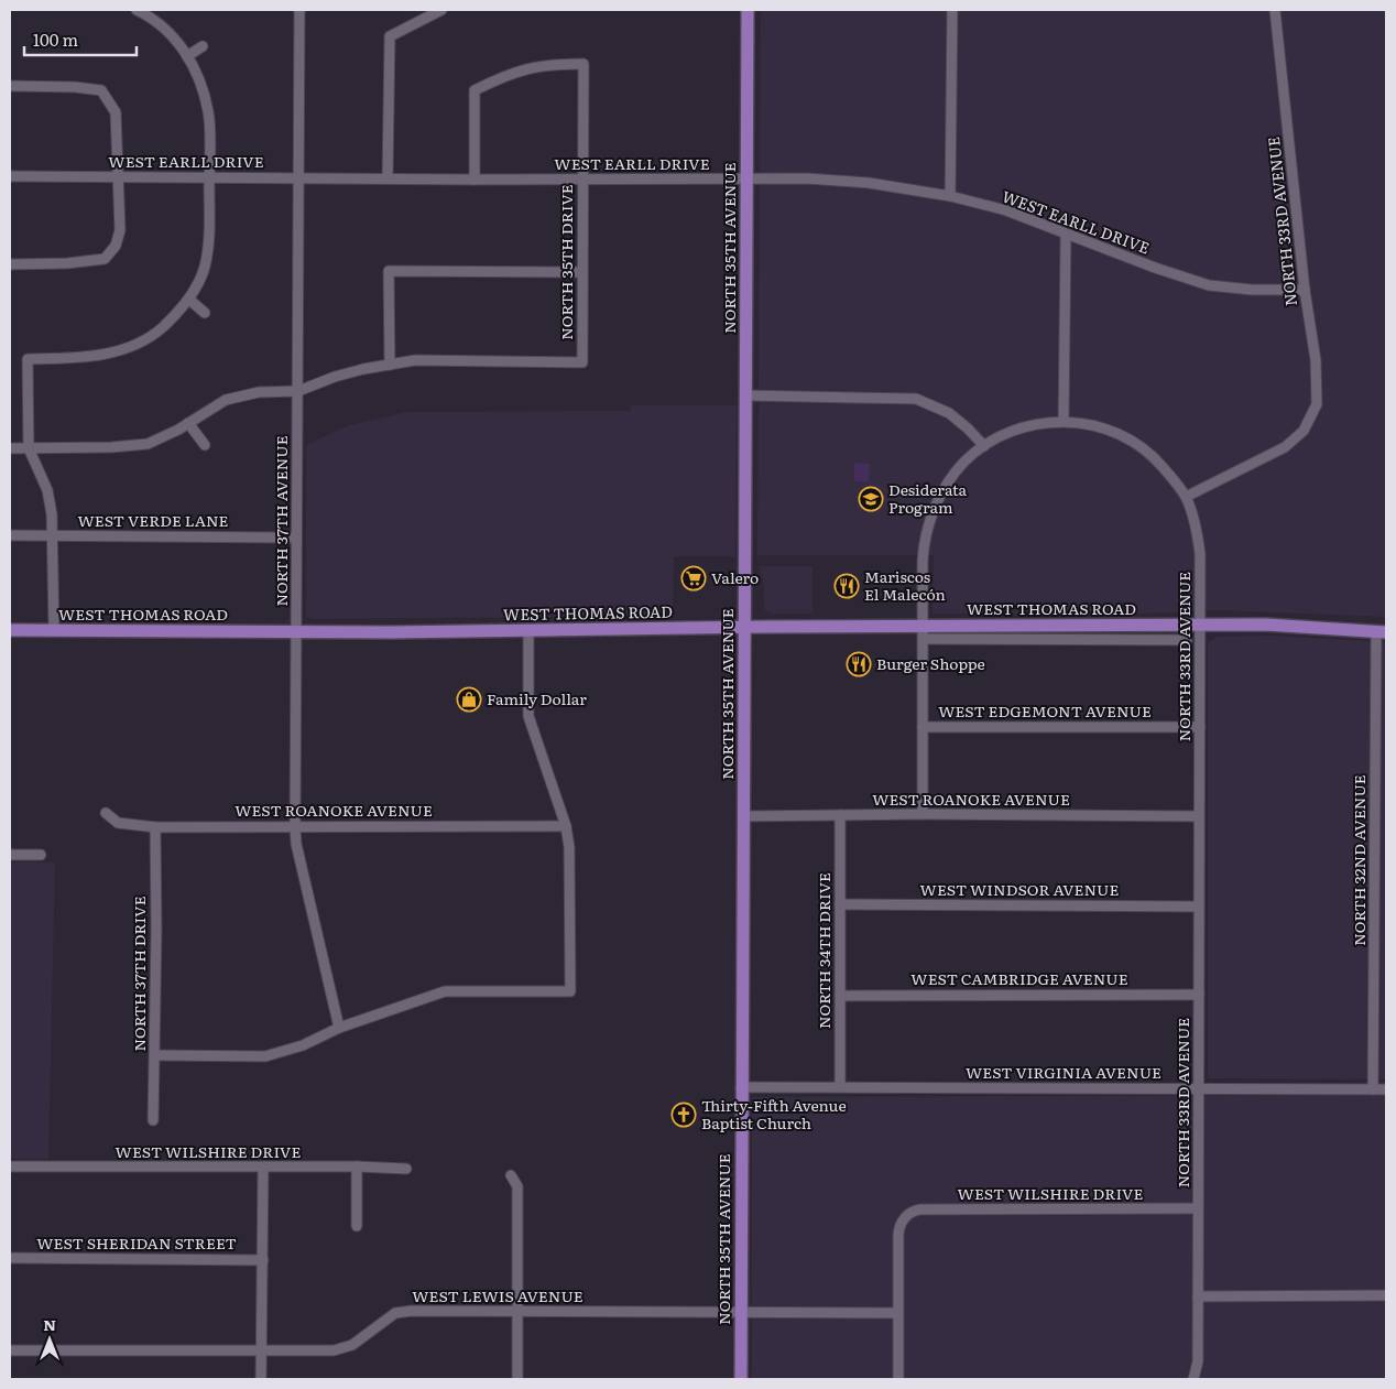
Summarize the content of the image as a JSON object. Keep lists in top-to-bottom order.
{
  "streets": {
    "main road": ["NORTH 35TH AVENUE", "WEST THOMAS ROAD"],
    "street": [
      "WEST EARLL DRIVE",
      "NORTH 33RD AVENUE",
      "NORTH 35TH DRIVE",
      "WEST VERDE LANE",
      "NORTH 37TH AVENUE",
      "WEST EDGEMONT AVENUE",
      "WEST ROANOKE AVENUE",
      "NORTH 32ND AVENUE",
      "WEST WINDSOR AVENUE",
      "NORTH 34TH DRIVE",
      "NORTH 37TH DRIVE",
      "WEST CAMBRIDGE AVENUE",
      "WEST VIRGINIA AVENUE",
      "WEST WILSHIRE DRIVE",
      "WEST SHERIDAN STREET",
      "WEST LEWIS AVENUE"
    ]
  },
  "crossings": [
    ["WEST EARLL DRIVE", "NORTH 33RD AVENUE"],
    ["WEST EARLL DRIVE", "NORTH 35TH AVENUE"],
    ["WEST EARLL DRIVE", "NORTH 35TH DRIVE"],
    ["WEST EARLL DRIVE", "NORTH 37TH AVENUE"],
    ["NORTH 33RD AVENUE", "WEST THOMAS ROAD"],
    ["NORTH 33RD AVENUE", "WEST EDGEMONT AVENUE"],
    ["NORTH 33RD AVENUE", "WEST ROANOKE AVENUE"],
    ["NORTH 33RD AVENUE", "WEST WINDSOR AVENUE"],
    ["NORTH 33RD AVENUE", "WEST CAMBRIDGE AVENUE"],
    ["NORTH 33RD AVENUE", "WEST VIRGINIA AVENUE"],
    ["NORTH 33RD AVENUE", "WEST WILSHIRE DRIVE"],
    ["NORTH 35TH AVENUE", "WEST THOMAS ROAD"],
    ["NORTH 35TH AVENUE", "WEST ROANOKE AVENUE"],
    ["NORTH 35TH AVENUE", "WEST VIRGINIA AVENUE"],
    ["NORTH 35TH AVENUE", "WEST LEWIS AVENUE"],
    ["WEST VERDE LANE", "NORTH 37TH AVENUE"],
    ["NORTH 37TH AVENUE", "WEST THOMAS ROAD"],
    ["NORTH 37TH AVENUE", "WEST ROANOKE AVENUE"],
    ["WEST THOMAS ROAD", "NORTH 32ND AVENUE"],
    ["WEST ROANOKE AVENUE", "NORTH 34TH DRIVE"],
    ["WEST ROANOKE AVENUE", "NORTH 37TH DRIVE"],
    ["NORTH 32ND AVENUE", "WEST VIRGINIA AVENUE"],
    ["WEST WINDSOR AVENUE", "NORTH 34TH DRIVE"],
    ["NORTH 34TH DRIVE", "WEST CAMBRIDGE AVENUE"],
    ["NORTH 34TH DRIVE", "WEST VIRGINIA AVENUE"],
    ["WEST WILSHIRE DRIVE", "WEST LEWIS AVENUE"]
  ],
  "places": {
    "school or university": ["Desiderata Program"],
    "supermarket": ["Valero"],
    "restaurant": ["Mariscos El Malecón", "Burger Shoppe"],
    "shop": ["Family Dollar"],
    "church": ["Thirty-Fifth Avenue Baptist Church"]
  },
  "scale_bar": "100 m",
  "north": "top"
}
